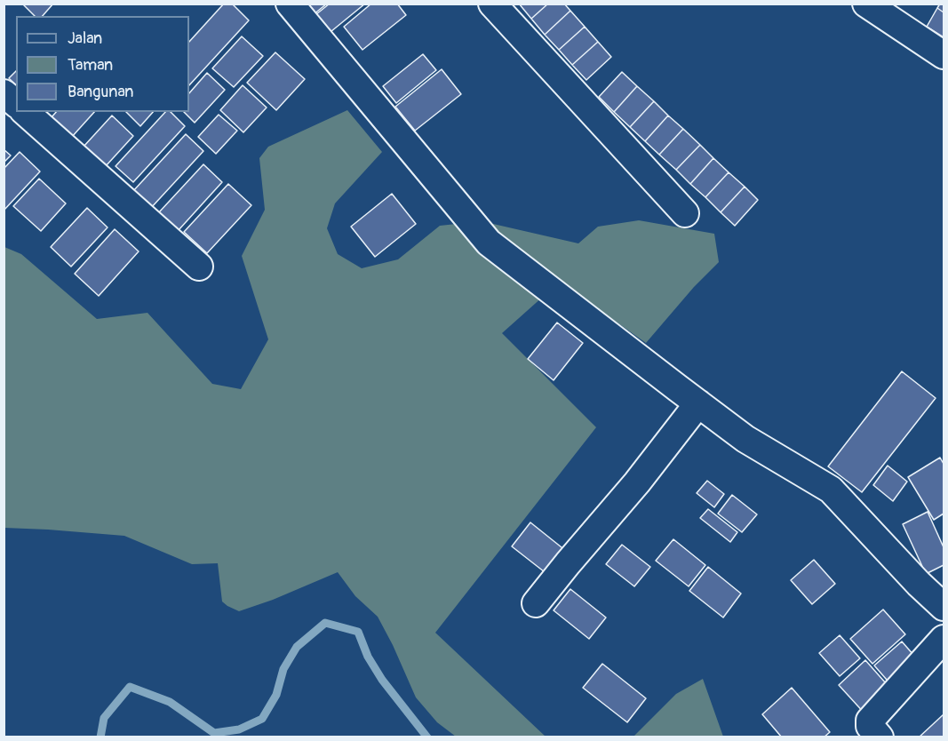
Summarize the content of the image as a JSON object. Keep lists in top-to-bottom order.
{
  "legend": ["Jalan", "Taman", "Bangunan"]
}
